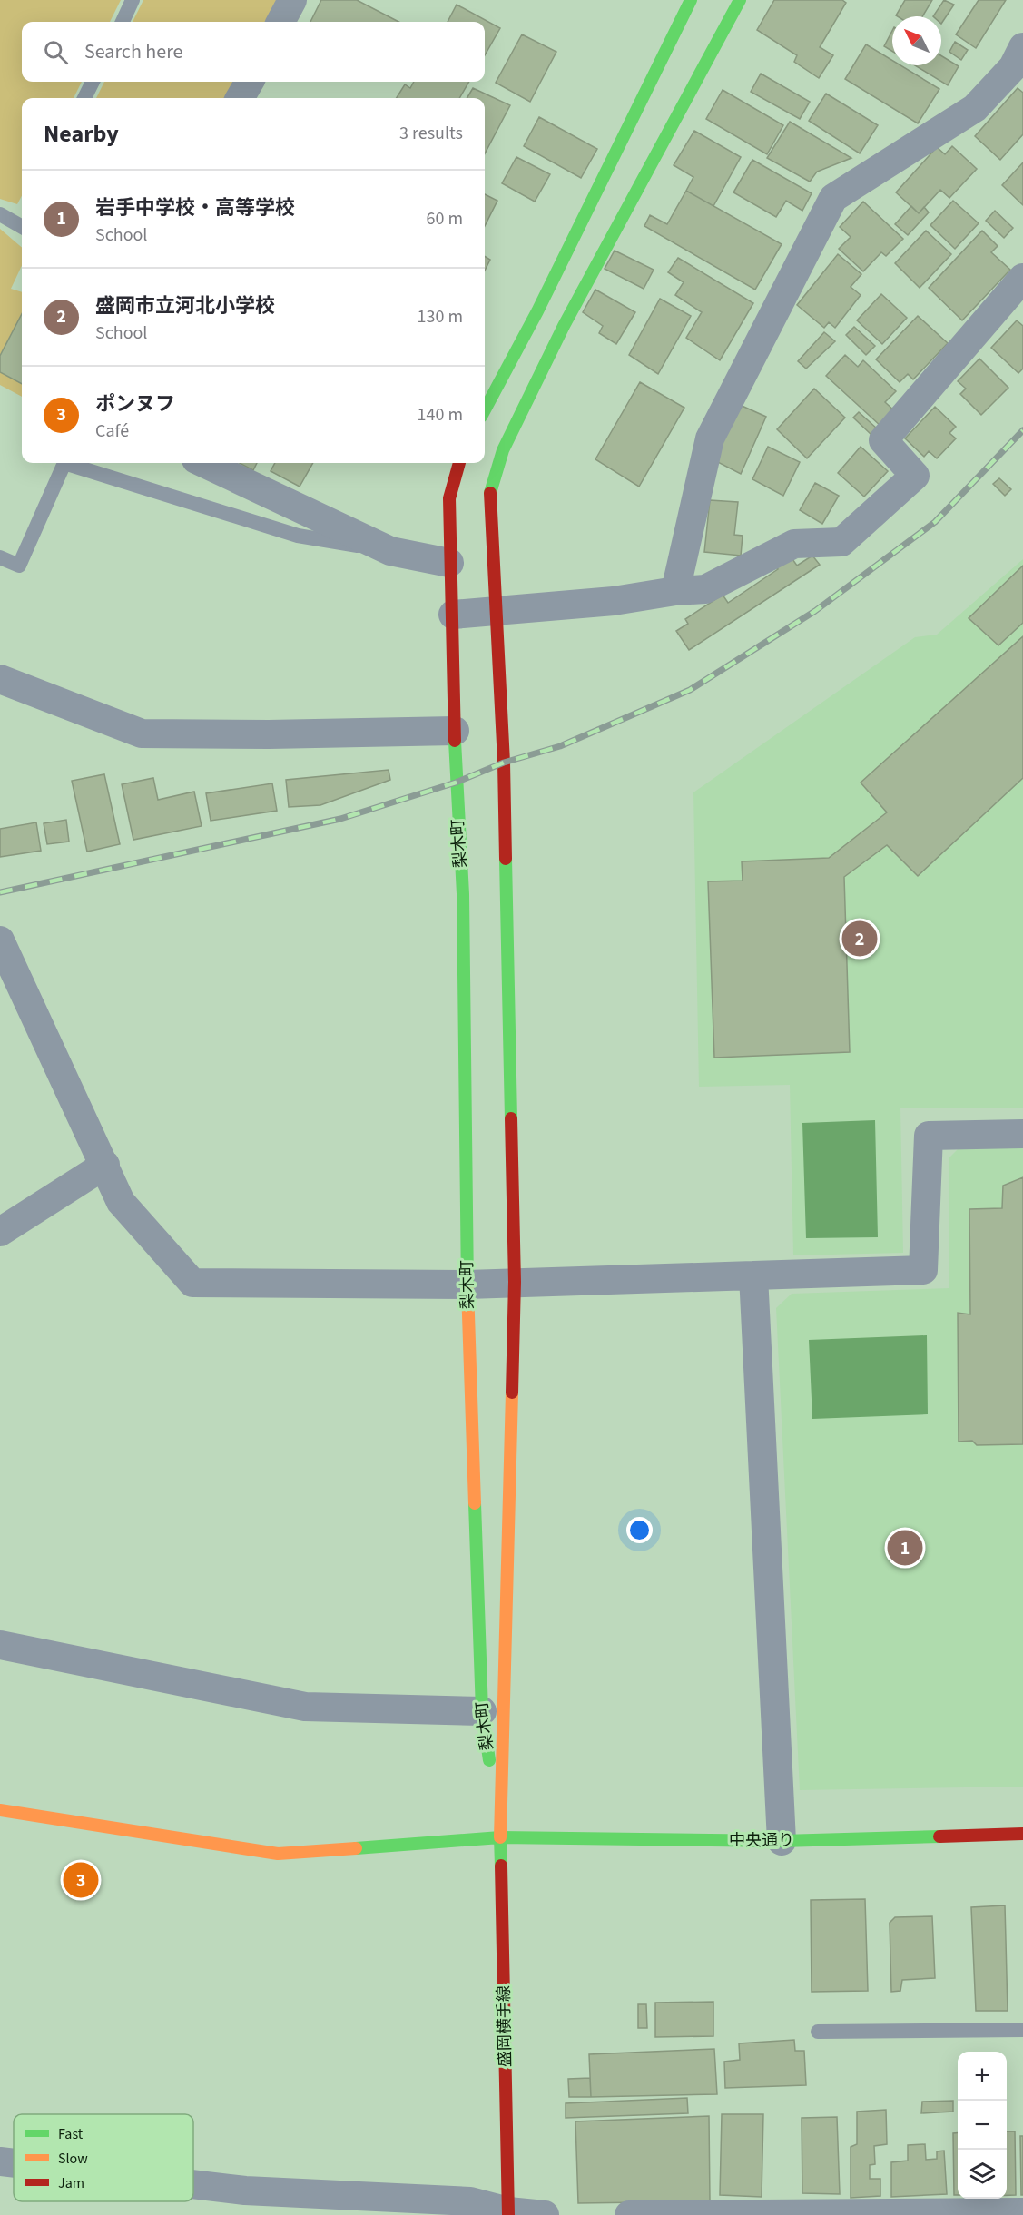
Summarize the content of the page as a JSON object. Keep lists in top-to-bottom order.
{
  "streets": {
    "street": ["梨木町", "中央通り", "盛岡横手線"]
  },
  "crossings": [
    ["梨木町", "中央通り"],
    ["梨木町", "盛岡横手線"],
    ["中央通り", "盛岡横手線"]
  ],
  "legend": ["Fast", "Slow", "Jam"],
  "north": "top left",
  "page": {
    "search": "Search here",
    "heading": ["Nearby", "3 results"],
    "list": [
      {
        "mark": "1",
        "name": "岩手中学校・高等学校",
        "note": "School",
        "value": "60 m"
      },
      {
        "mark": "2",
        "name": "盛岡市立河北小学校",
        "note": "School",
        "value": "130 m"
      },
      {
        "mark": "3",
        "name": "ポンヌフ",
        "note": "Café",
        "value": "140 m"
      }
    ],
    "pins": ["2", "1", "3"],
    "map_buttons": ["+", "−"]
  }
}
